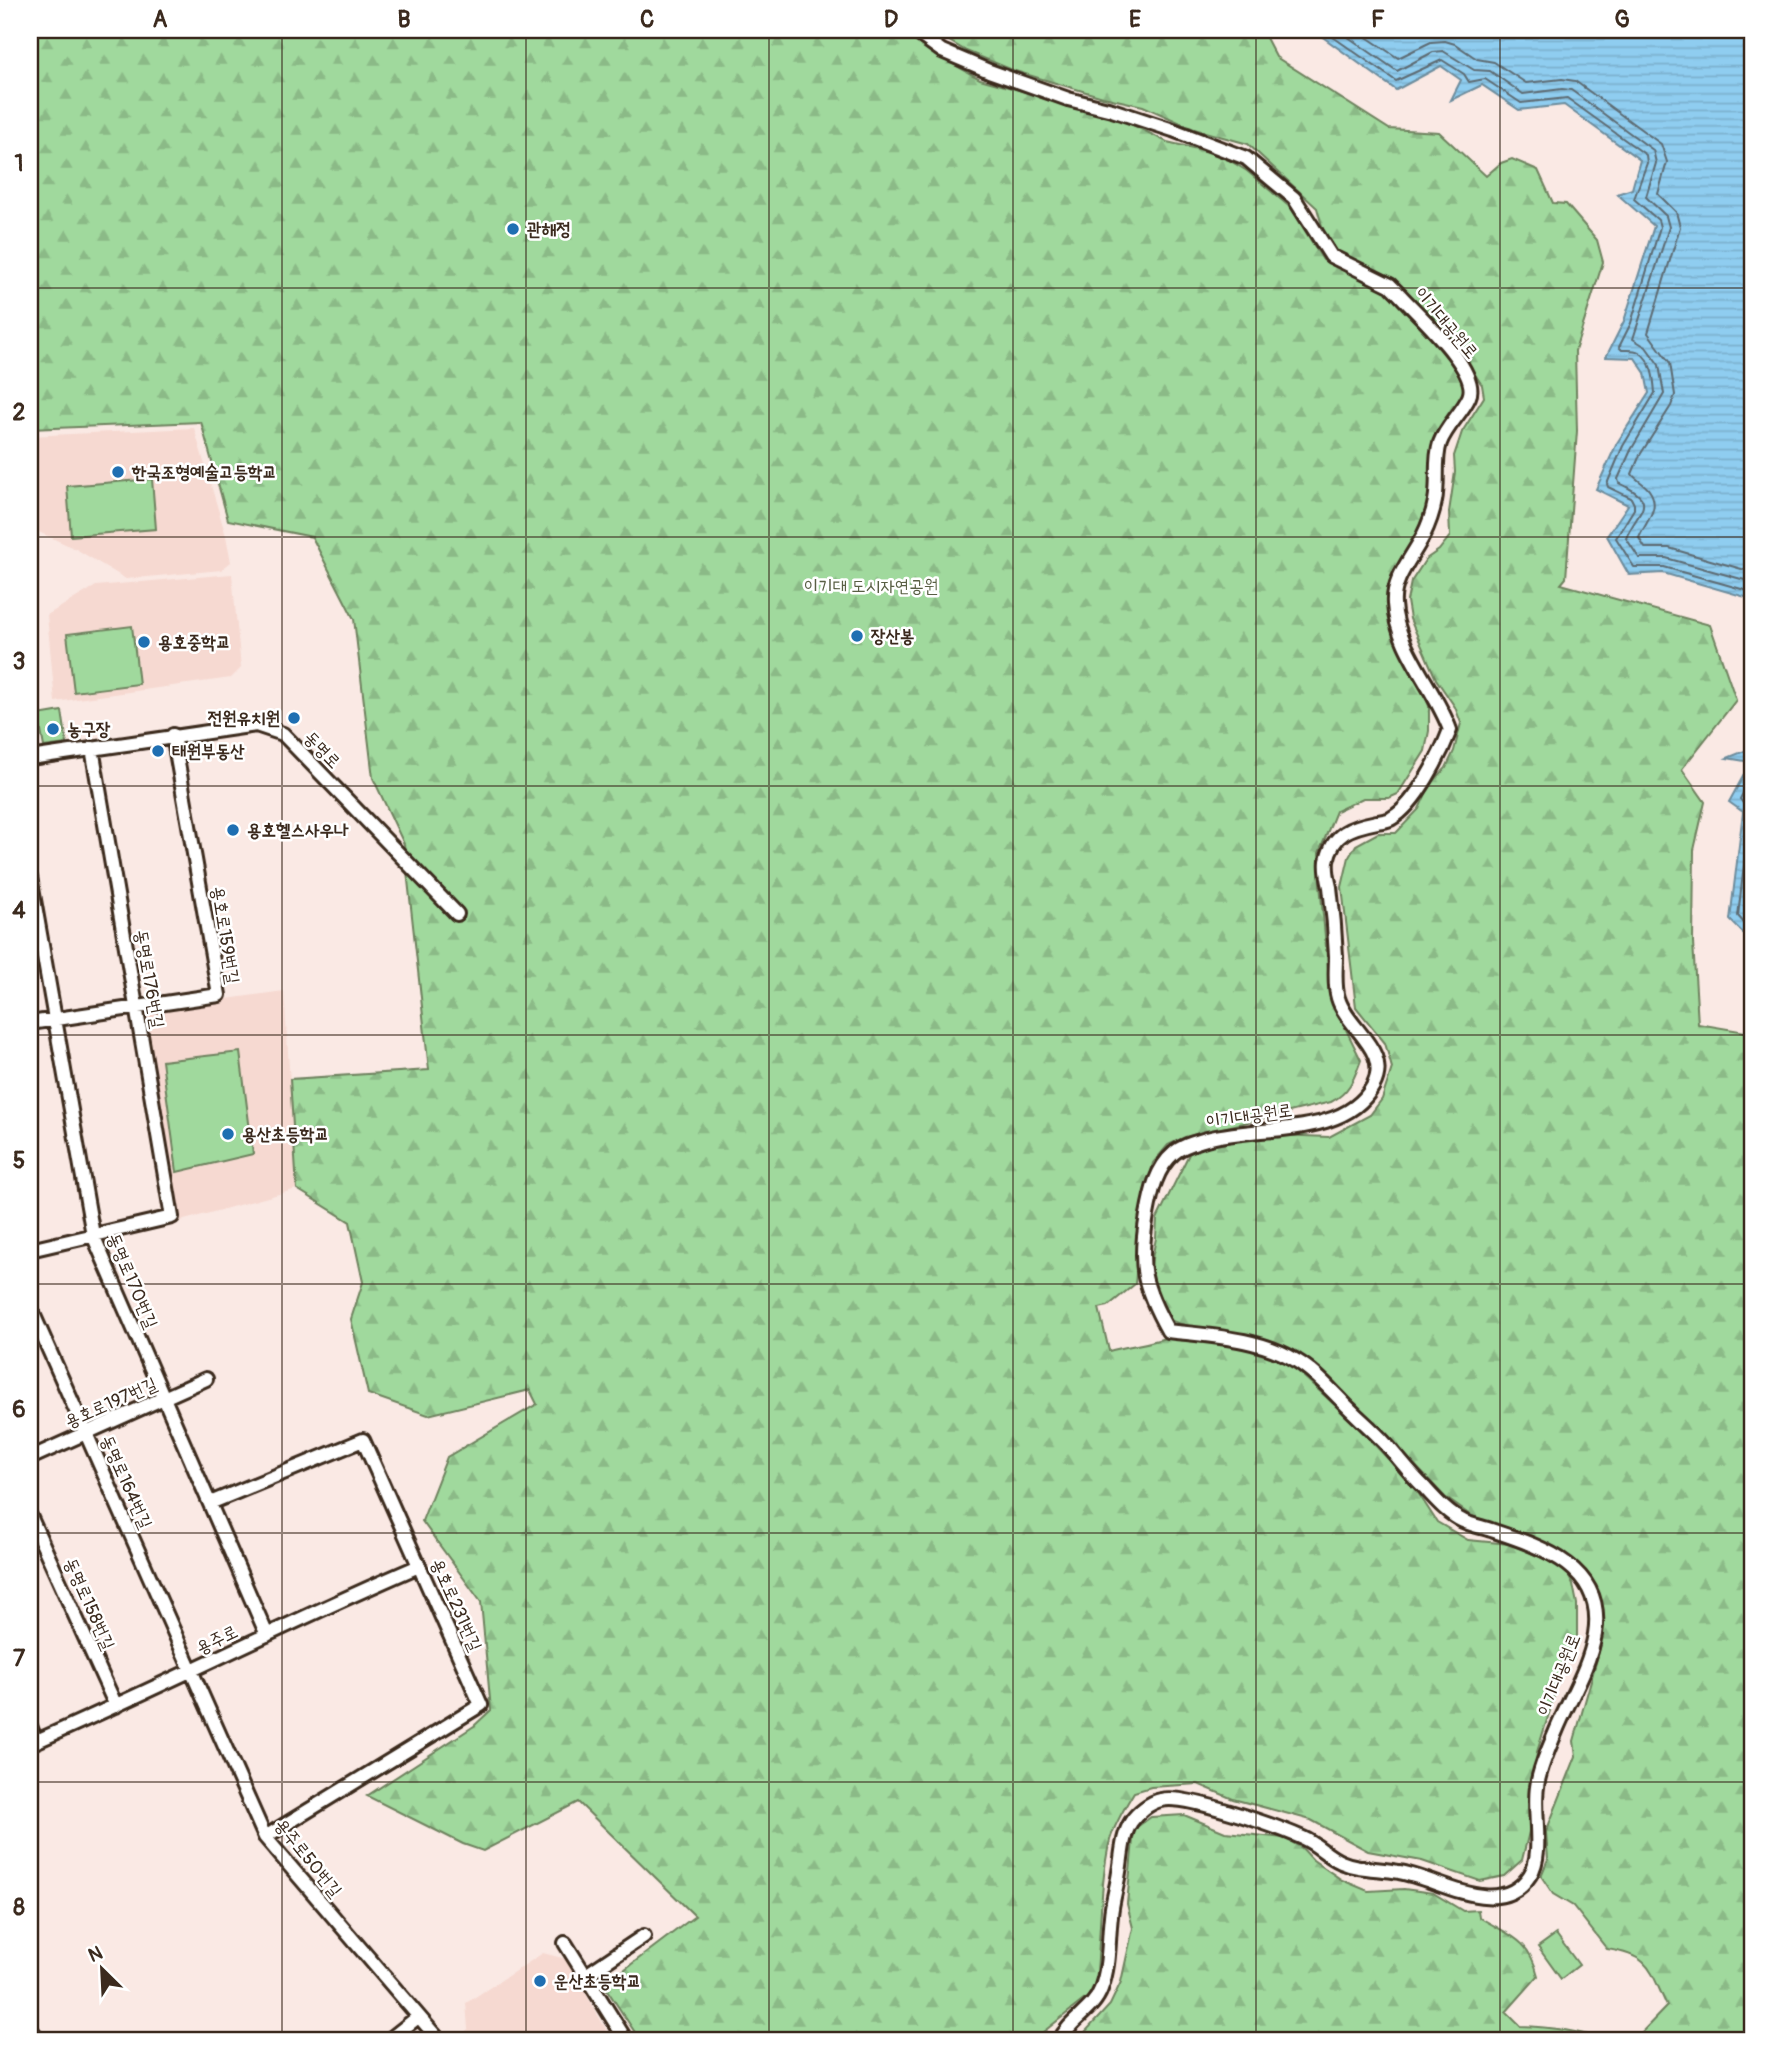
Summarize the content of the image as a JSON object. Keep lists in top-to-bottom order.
{
  "streets": {
    "street": [
      "이기대공원로",
      "동명로",
      "용호로159번길",
      "동명로176번길",
      "동명로170번길",
      "용호로197번길",
      "동명로164번길",
      "동명로158번길",
      "용호로231번길",
      "용주로",
      "용주로50번길"
    ]
  },
  "crossings": [
    ["동명로", "용호로159번길"],
    ["동명로", "동명로176번길"],
    ["용호로159번길", "동명로176번길"],
    ["용호로159번길", "동명로170번길"],
    ["동명로176번길", "동명로170번길"],
    ["동명로170번길", "용호로197번길"],
    ["동명로170번길", "용호로231번길"],
    ["동명로170번길", "용주로"],
    ["용호로197번길", "동명로164번길"],
    ["동명로164번길", "용주로"],
    ["동명로164번길", "용주로50번길"],
    ["동명로158번길", "용주로"],
    ["용호로231번길", "용주로"],
    ["용호로231번길", "용주로50번길"],
    ["용주로", "용주로50번길"]
  ],
  "parks": ["이기대 도시자연공원"],
  "places": [
    "관해정",
    "한국조형예술고등학교",
    "장산봉",
    "용호중학교",
    "전원유치원",
    "농구장",
    "태원부동산",
    "용호헬스사우나",
    "용산초등학교",
    "운산초등학교"
  ],
  "north": "top left",
  "grid": {
    "columns": [
      "A",
      "B",
      "C",
      "D",
      "E",
      "F",
      "G"
    ],
    "rows": [
      "1",
      "2",
      "3",
      "4",
      "5",
      "6",
      "7",
      "8"
    ]
  }
}
